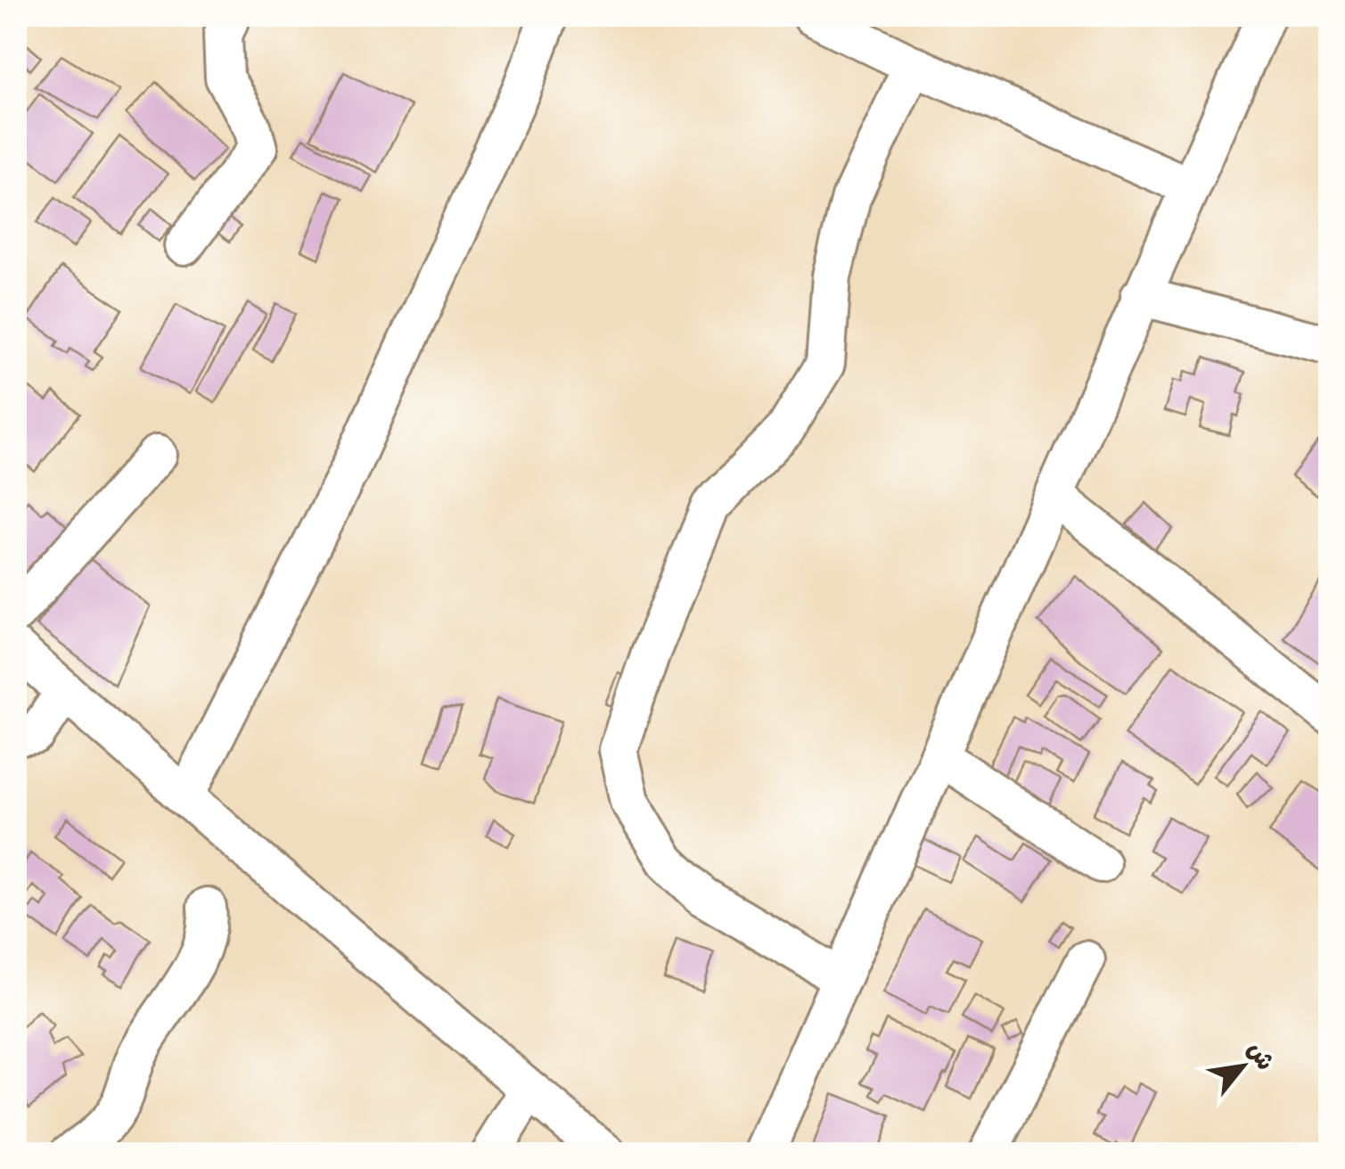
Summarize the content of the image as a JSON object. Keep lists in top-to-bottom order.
{
  "north": "top right"
}
